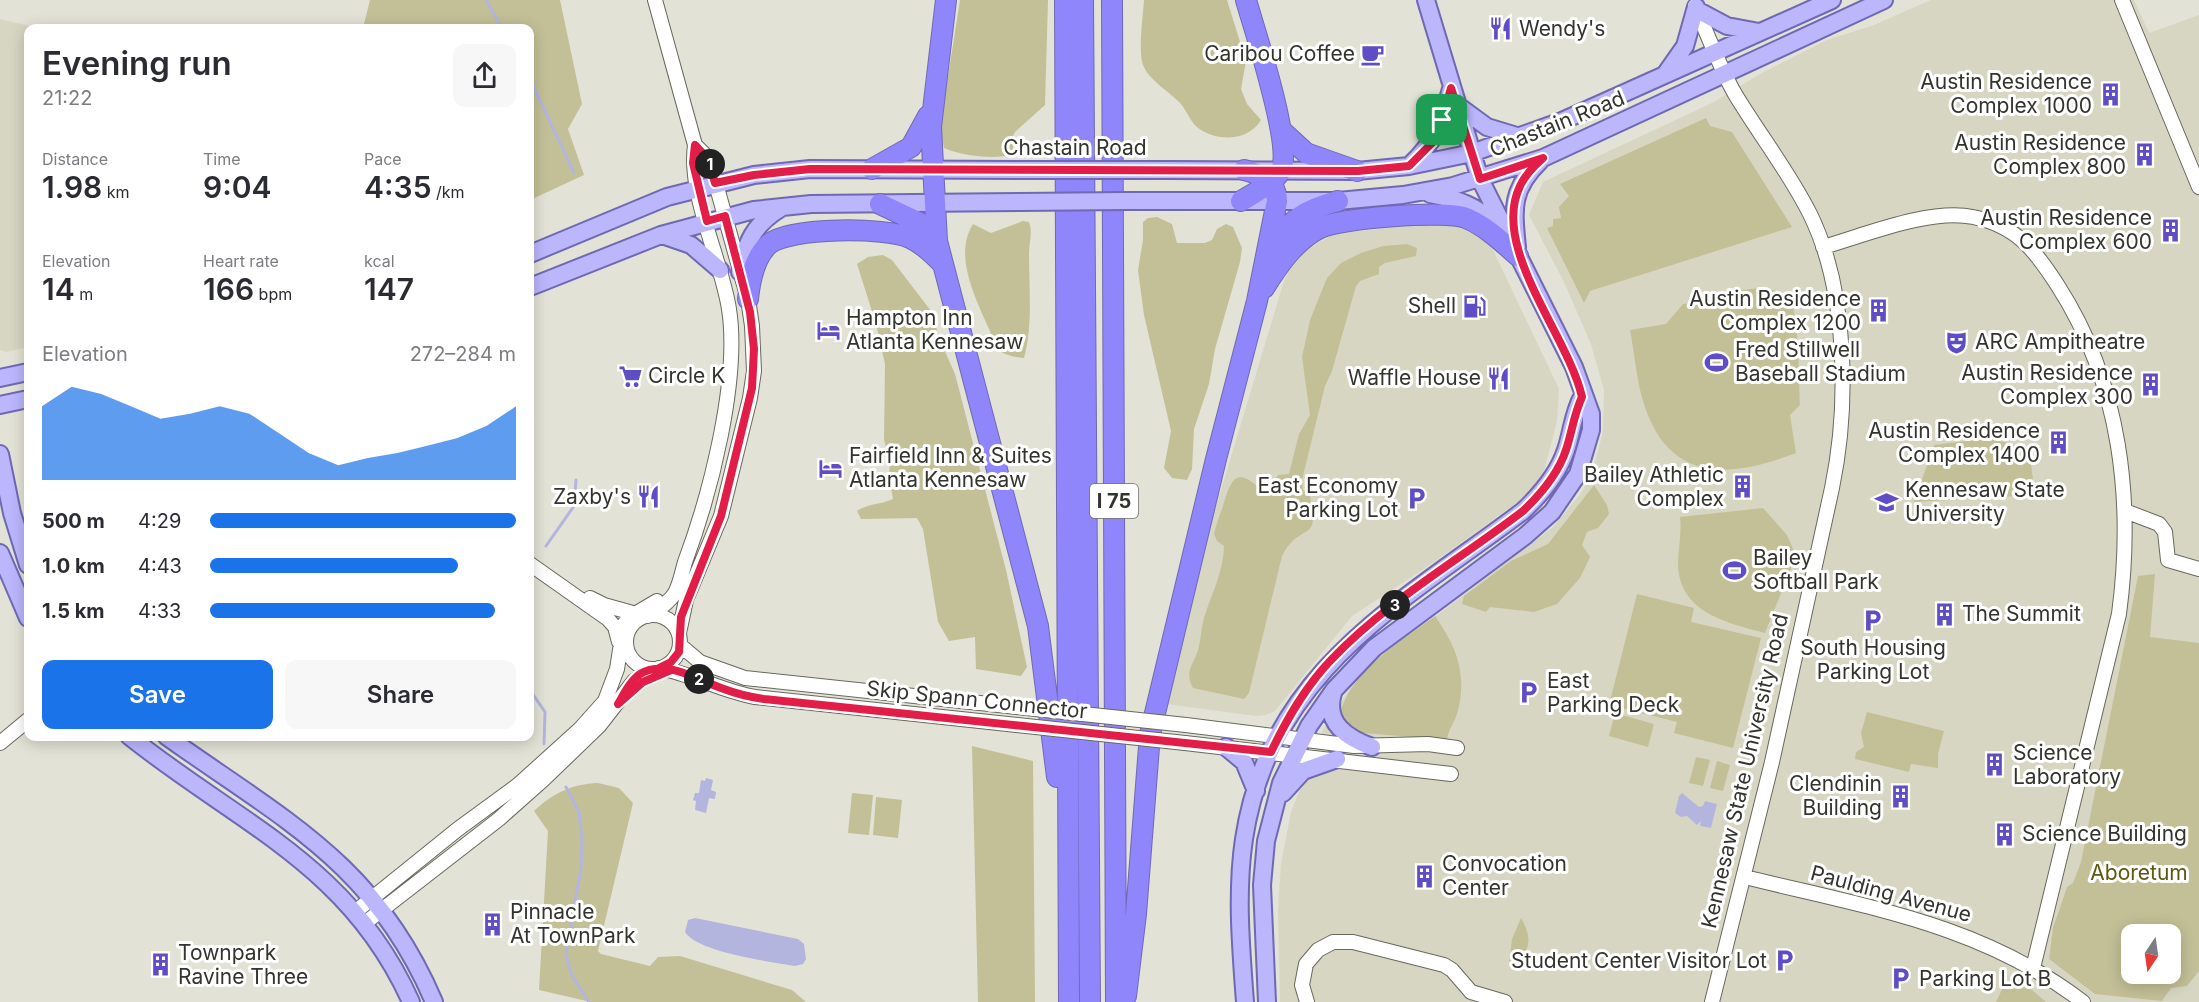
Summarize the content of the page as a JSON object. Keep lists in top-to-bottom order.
{
  "streets": {
    "highway": ["I 75"],
    "main road": ["Chastain Road"],
    "street": ["Skip Spann Connector", "Kennesaw State University Road", "Paulding Avenue"]
  },
  "crossings": [
    ["Chastain Road", "Kennesaw State University Road"],
    ["Kennesaw State University Road", "Paulding Avenue"]
  ],
  "parks": ["Aboretum"],
  "places": {
    "restaurant": ["Wendy's", "Waffle House", "Zaxby's"],
    "cafe": ["Caribou Coffee"],
    "building": [
      "Austin Residence Complex 1000",
      "Austin Residence Complex 800",
      "Austin Residence Complex 600",
      "Austin Residence Complex 1200",
      "Austin Residence Complex 300",
      "Austin Residence Complex 1400",
      "Bailey Athletic Complex",
      "The Summit",
      "Science Laboratory",
      "Clendinin Building",
      "Science Building",
      "Convocation Center",
      "Pinnacle At TownPark",
      "Townpark Ravine Three"
    ],
    "fuel station": ["Shell"],
    "hotel": ["Hampton Inn Atlanta Kennesaw", "Fairfield Inn & Suites Atlanta Kennesaw"],
    "theatre": ["ARC Ampitheatre"],
    "sports": ["Fred Stillwell Baseball Stadium", "Bailey Softball Park"],
    "supermarket": ["Circle K"],
    "parking": [
      "East Economy Parking Lot",
      "South Housing Parking Lot",
      "East Parking Deck",
      "Student Center Visitor Lot",
      "Parking Lot B"
    ],
    "school or university": ["Kennesaw State University"]
  },
  "north": "bottom",
  "page": {
    "heading": ["Evening run", "21:22"],
    "stats": [
      ["Distance", "1.98 km"],
      ["Time", "9:04"],
      ["Pace", "4:35 /km"],
      ["Elevation", "14 m"],
      ["Heart rate", "166 bpm"],
      ["kcal", "147"]
    ],
    "pins": ["1", "3", "2"],
    "chart": ["Elevation", "272–284 m"],
    "list": [
      {
        "name": "500 m",
        "note": "4:29"
      },
      {
        "name": "1.0 km",
        "note": "4:43"
      },
      {
        "name": "1.5 km",
        "note": "4:33"
      }
    ],
    "buttons": ["Save", "Share"]
  }
}
